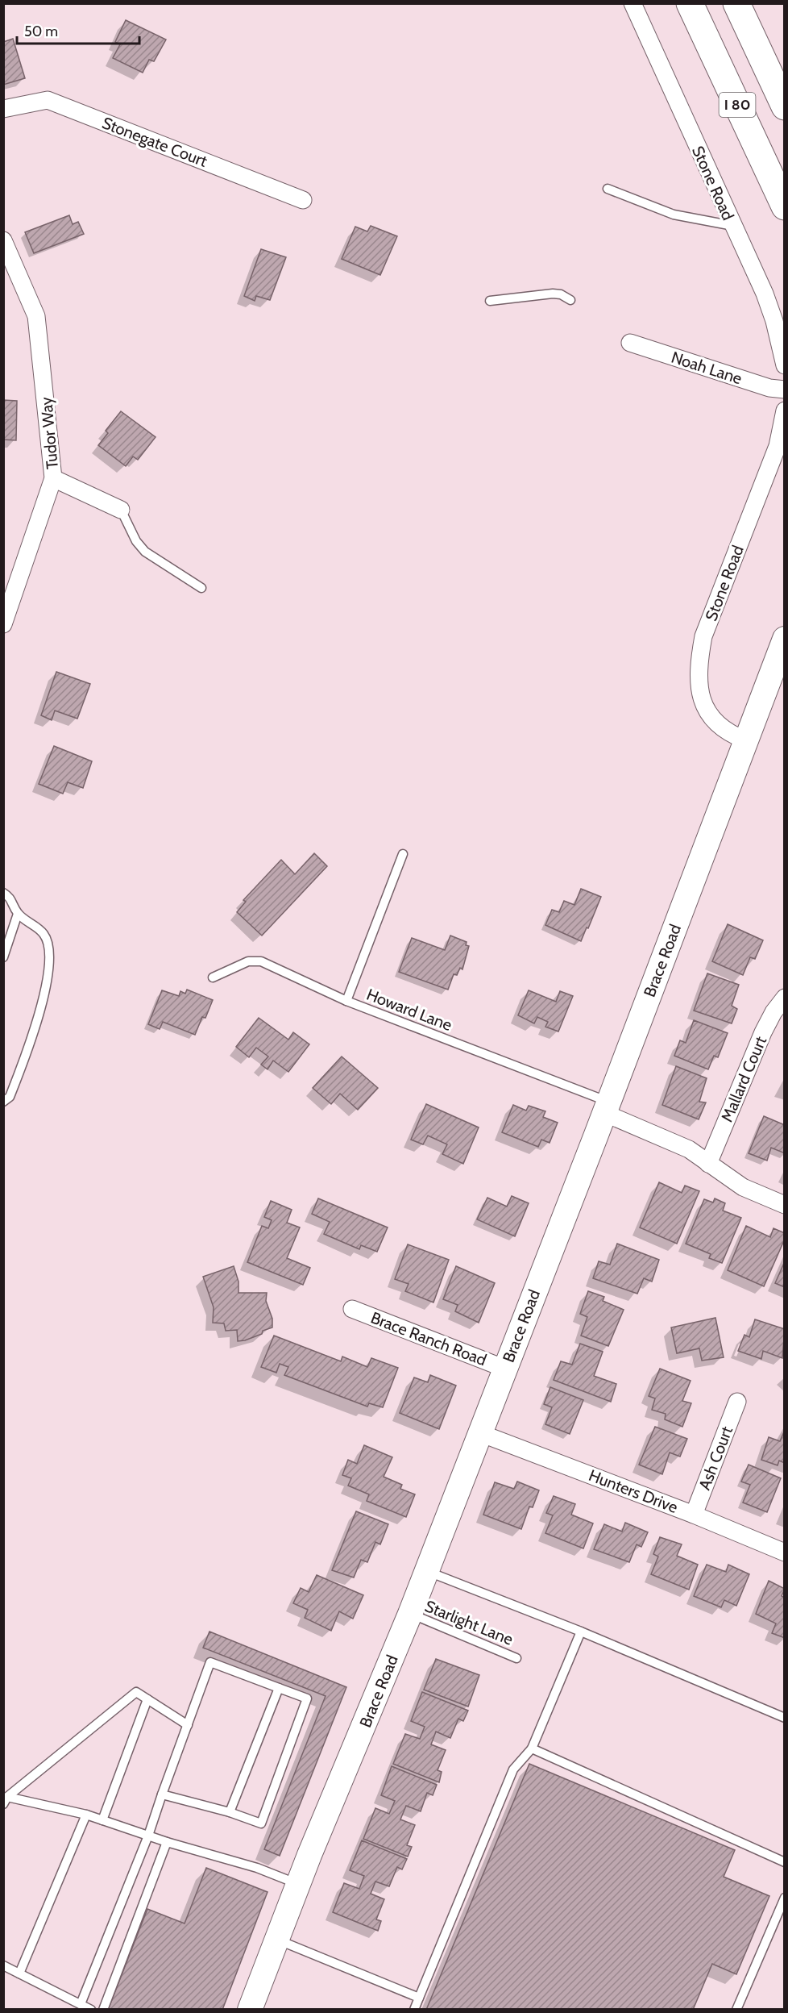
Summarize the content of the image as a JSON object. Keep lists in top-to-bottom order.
{
  "streets": {
    "highway": ["I 80"],
    "street": [
      "Stonegate Court",
      "Stone Road",
      "Noah Lane",
      "Tudor Way",
      "Brace Road",
      "Mallard Court",
      "Brace Ranch Road",
      "Ash Court",
      "Hunters Drive"
    ],
    "lane": ["Howard Lane", "Starlight Lane"]
  },
  "crossings": [
    ["Stone Road", "Brace Road"],
    ["Brace Road", "Howard Lane"],
    ["Brace Road", "Brace Ranch Road"],
    ["Brace Road", "Hunters Drive"],
    ["Brace Road", "Starlight Lane"],
    ["Ash Court", "Hunters Drive"]
  ],
  "scale_bar": "50 m"
}
